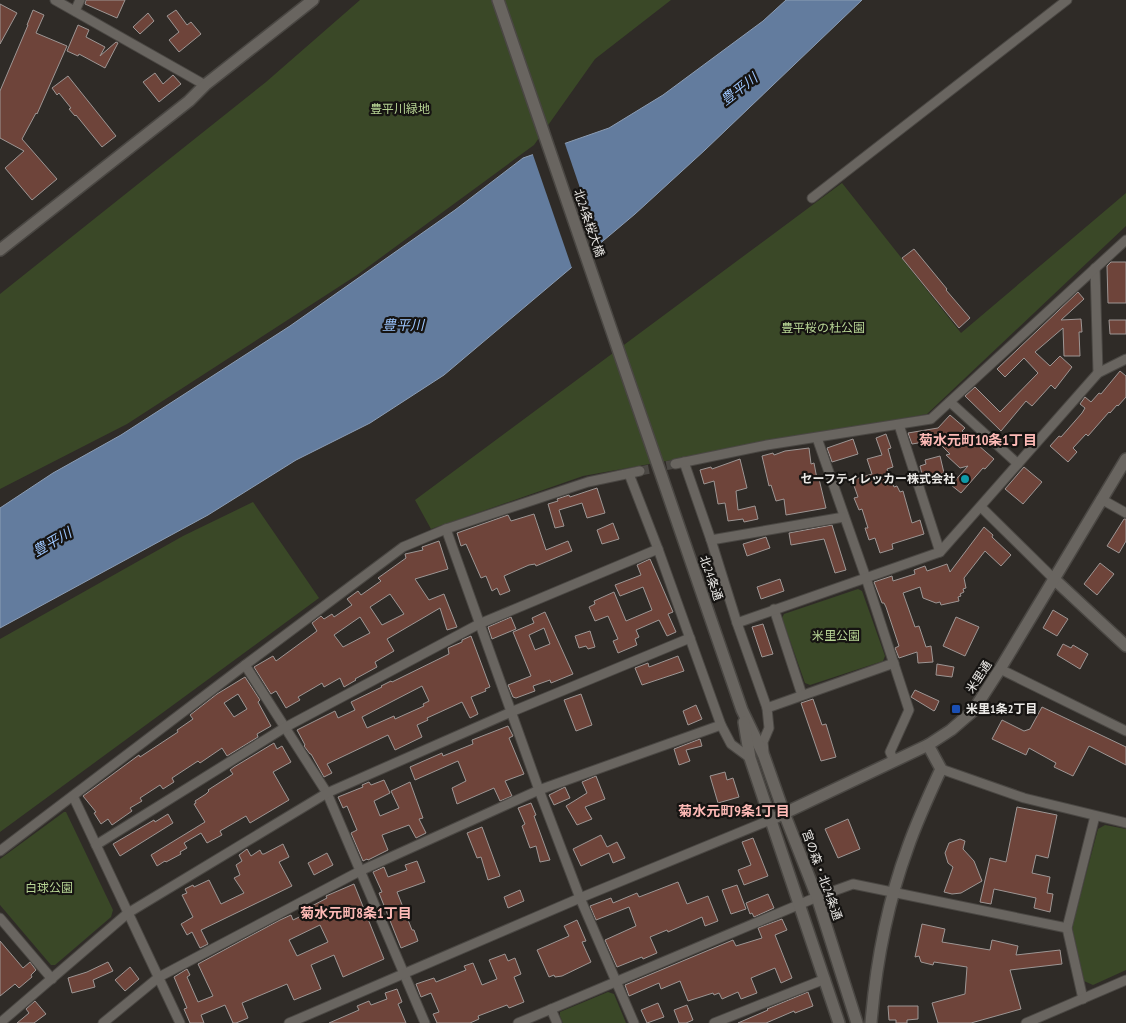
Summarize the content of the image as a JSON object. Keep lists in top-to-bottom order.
{
  "streets": {
    "street": [
      "北24条桜大橋",
      "北24条通",
      "米里通",
      "宮の森・北24条通"
    ]
  },
  "crossings": [
    ["北24条桜大橋", "北24条通"],
    ["北24条通", "宮の森・北24条通"],
    ["米里通", "宮の森・北24条通"]
  ],
  "districts": ["菊水元町10条1丁目", "菊水元町9条1丁目", "菊水元町8条1丁目"],
  "water": ["豊平川"],
  "parks": [
    "豊平川緑地",
    "豊平桜の杜公園",
    "米里公園",
    "白球公園"
  ],
  "places": {
    "other": ["セーフティレッカー株式会社"],
    "transit": ["米里1条2丁目"]
  }
}
